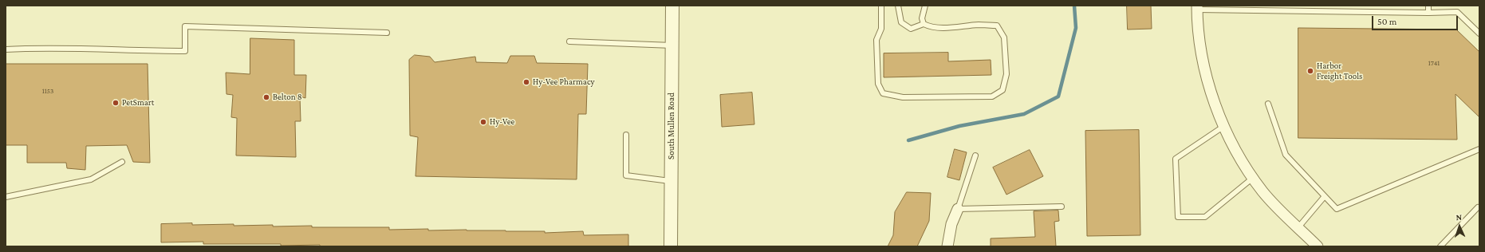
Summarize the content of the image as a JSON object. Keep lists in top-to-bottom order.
{
  "streets": {
    "street": ["South Mullen Road"]
  },
  "places": [
    "Harbor Freight Tools",
    "Hy-Vee Pharmacy",
    "Belton 8",
    "PetSmart",
    "Hy-Vee"
  ],
  "house_numbers": ["1741", "1153"],
  "scale_bar": "50 m",
  "north": "top"
}
